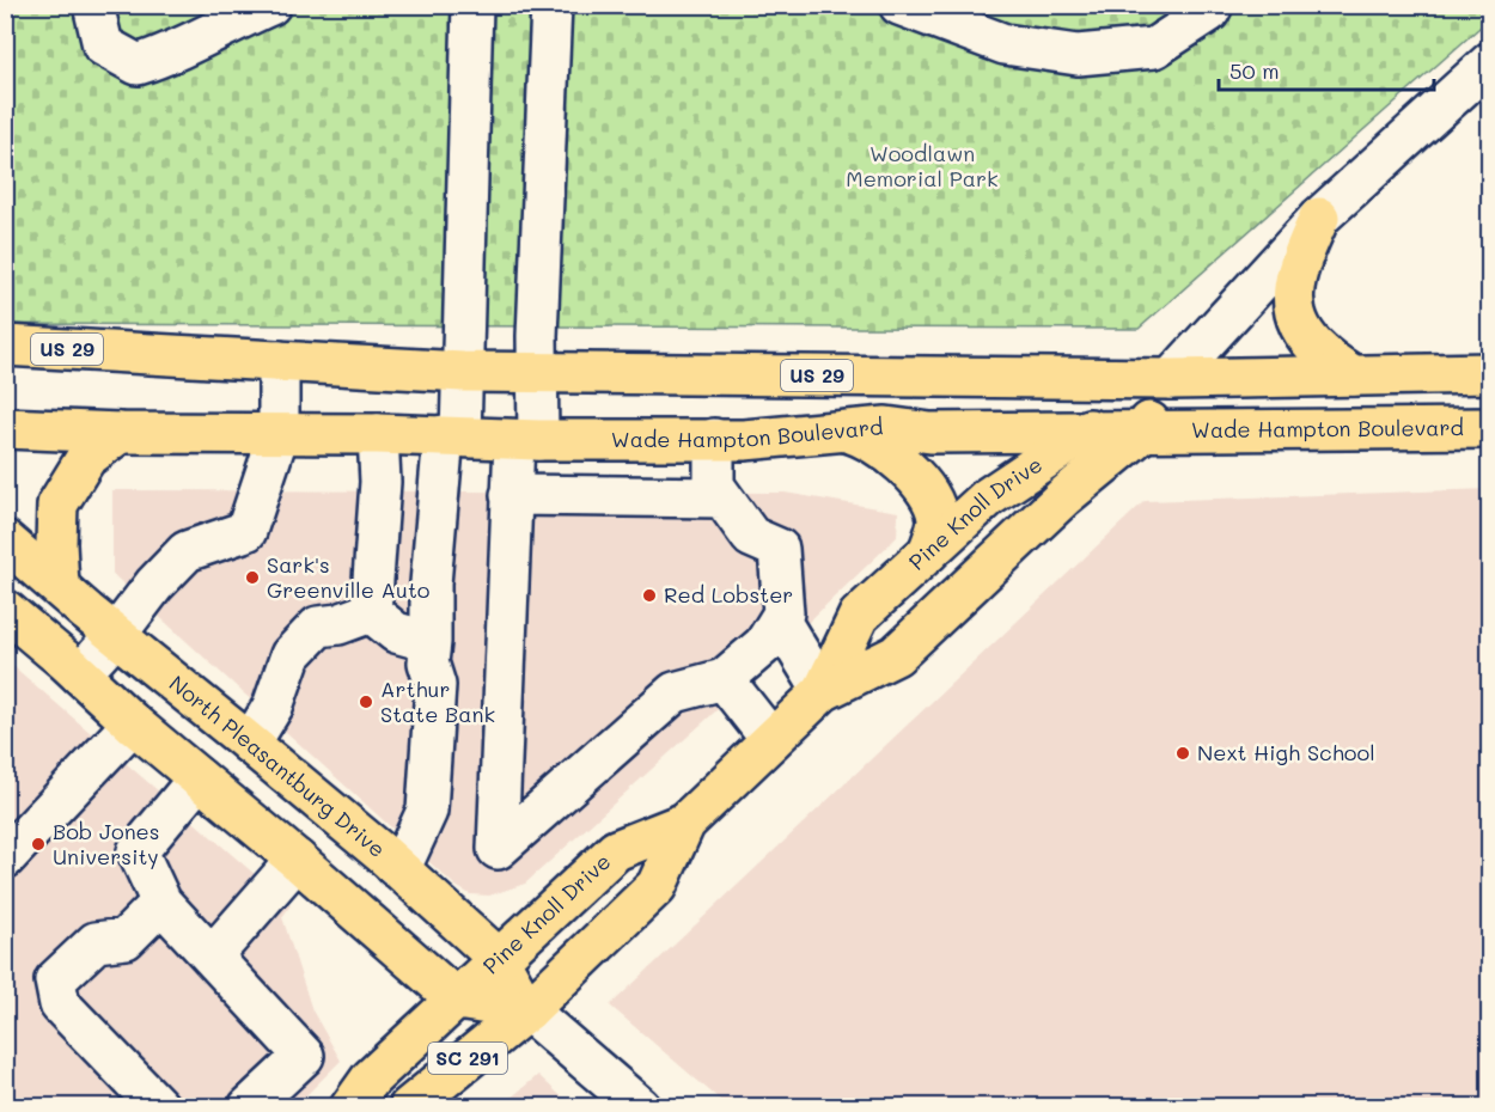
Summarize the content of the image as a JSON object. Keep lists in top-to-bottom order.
{
  "streets": {
    "main road": [
      "US 29",
      "Wade Hampton Boulevard",
      "Pine Knoll Drive",
      "North Pleasantburg Drive",
      "SC 291"
    ]
  },
  "crossings": [
    ["US 29", "Pine Knoll Drive"],
    ["Wade Hampton Boulevard", "Pine Knoll Drive"],
    ["Pine Knoll Drive", "North Pleasantburg Drive"],
    ["Pine Knoll Drive", "SC 291"],
    ["North Pleasantburg Drive", "SC 291"]
  ],
  "parks": ["Woodlawn Memorial Park"],
  "places": [
    "Sark's Greenville Auto",
    "Red Lobster",
    "Arthur State Bank",
    "Next High School",
    "Bob Jones University"
  ],
  "scale_bar": "50 m"
}
